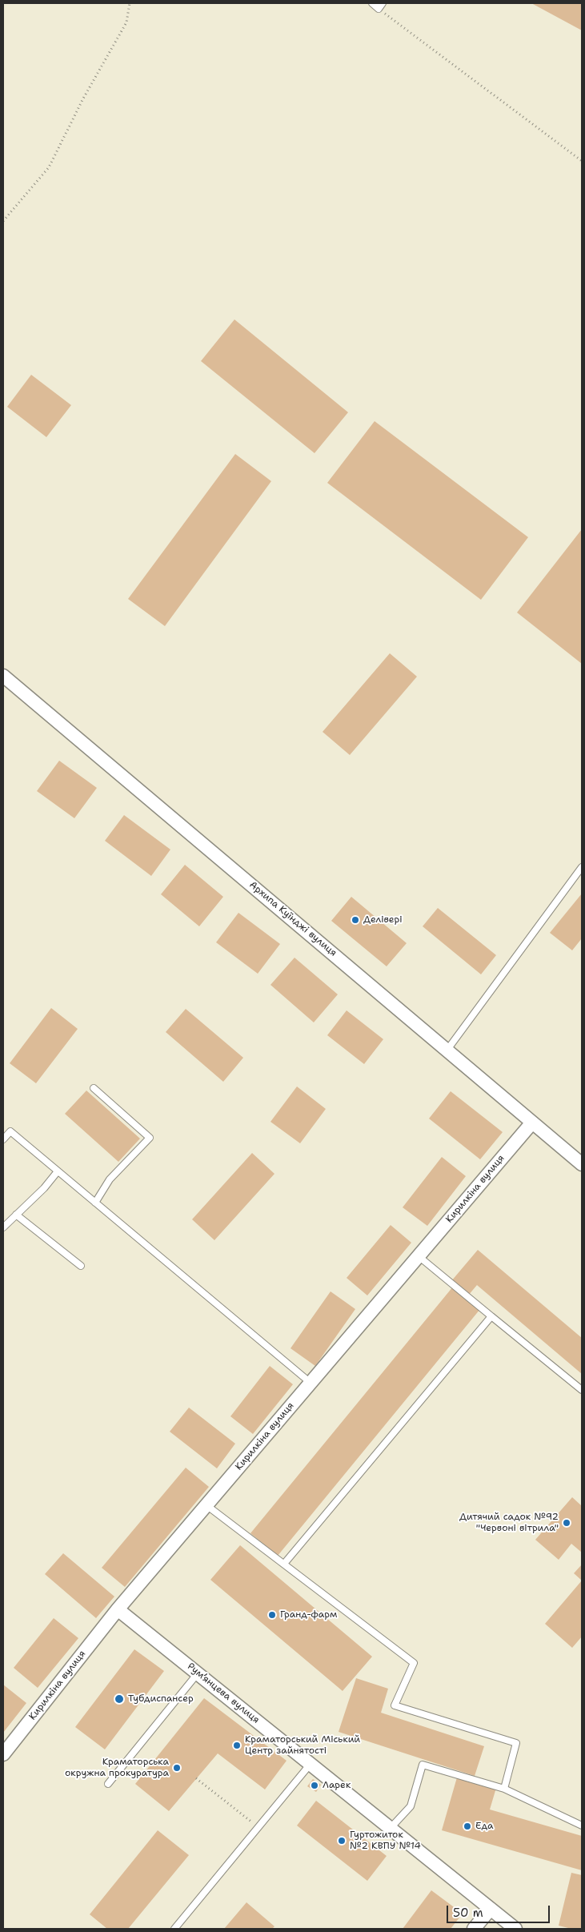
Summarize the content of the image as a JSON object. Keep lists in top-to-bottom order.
{
  "streets": {
    "street": ["Архипа Куїнджі вулиця", "Кирилкіна вулиця", "Рум’янцева вулиця"]
  },
  "crossings": [
    ["Архипа Куїнджі вулиця", "Кирилкіна вулиця"],
    ["Кирилкіна вулиця", "Рум’янцева вулиця"]
  ],
  "places": [
    "Делівері",
    "Дитячий садок №92 \"Червонi вiтрила\"",
    "Гранд-фарм",
    "Тубдиспансер",
    "Краматорський Міський Центр зайнятості",
    "Краматорська окружна прокуратура",
    "Ларек",
    "Еда",
    "Гуртожиток №2 КВПУ №14"
  ],
  "scale_bar": "50 m"
}
